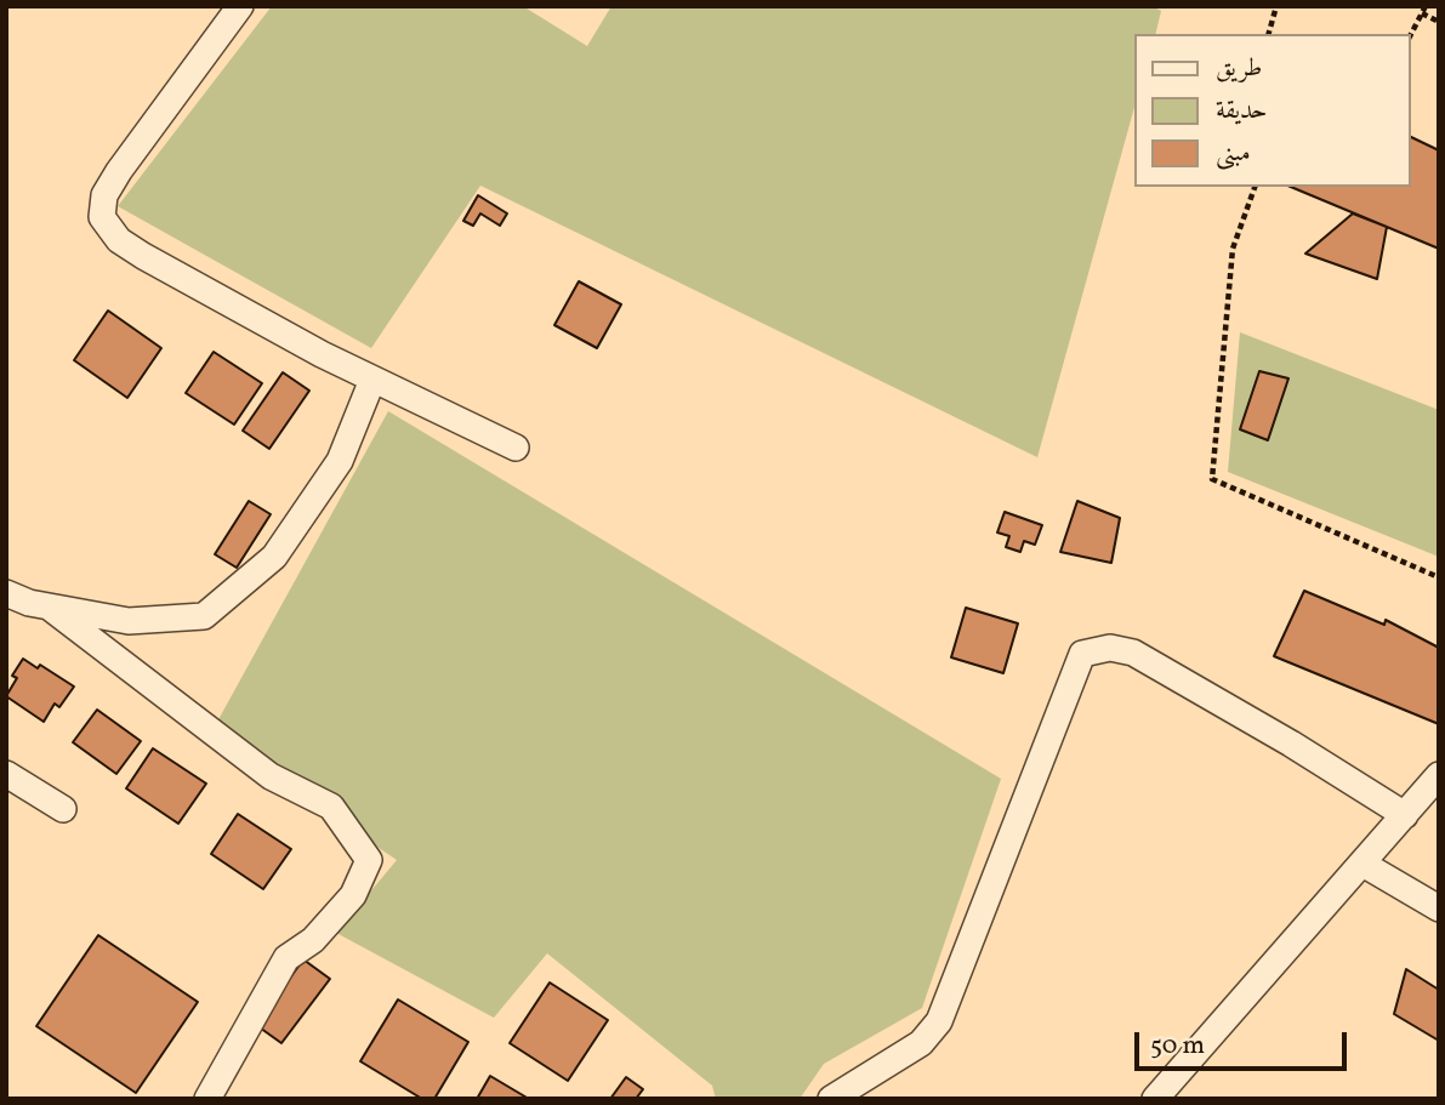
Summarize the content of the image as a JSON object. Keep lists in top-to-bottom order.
{
  "legend": ["طريق", "حديقة", "مبنى"],
  "scale_bar": "50 m"
}
